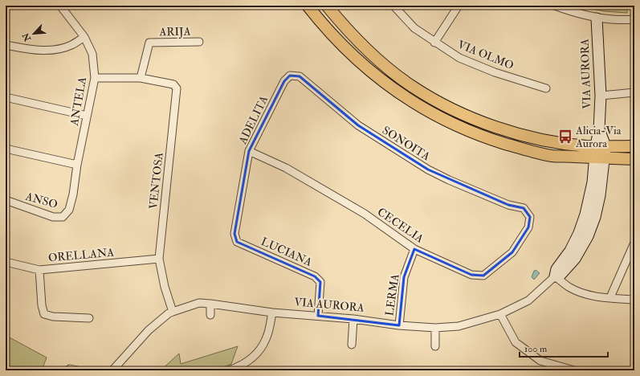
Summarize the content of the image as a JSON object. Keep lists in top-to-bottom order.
{
  "streets": {
    "street": [
      "ARIJA",
      "VIA OLMO",
      "VIA AURORA",
      "ANTELA",
      "ADELITA",
      "SONOITA",
      "VENTOSA",
      "ANSO",
      "CECELIA",
      "LUCIANA",
      "ORELLANA",
      "LERMA"
    ]
  },
  "crossings": [
    ["ARIJA", "VENTOSA"],
    ["VIA AURORA", "VENTOSA"],
    ["VIA AURORA", "LUCIANA"],
    ["VIA AURORA", "LERMA"],
    ["ANTELA", "VENTOSA"],
    ["ANTELA", "ANSO"],
    ["ADELITA", "SONOITA"],
    ["ADELITA", "CECELIA"],
    ["ADELITA", "LUCIANA"],
    ["SONOITA", "CECELIA"],
    ["VENTOSA", "ORELLANA"],
    ["CECELIA", "LERMA"]
  ],
  "places": {
    "bus stop": ["Alicia-Via Aurora"]
  },
  "scale_bar": "100 m",
  "north": "bottom left"
}
